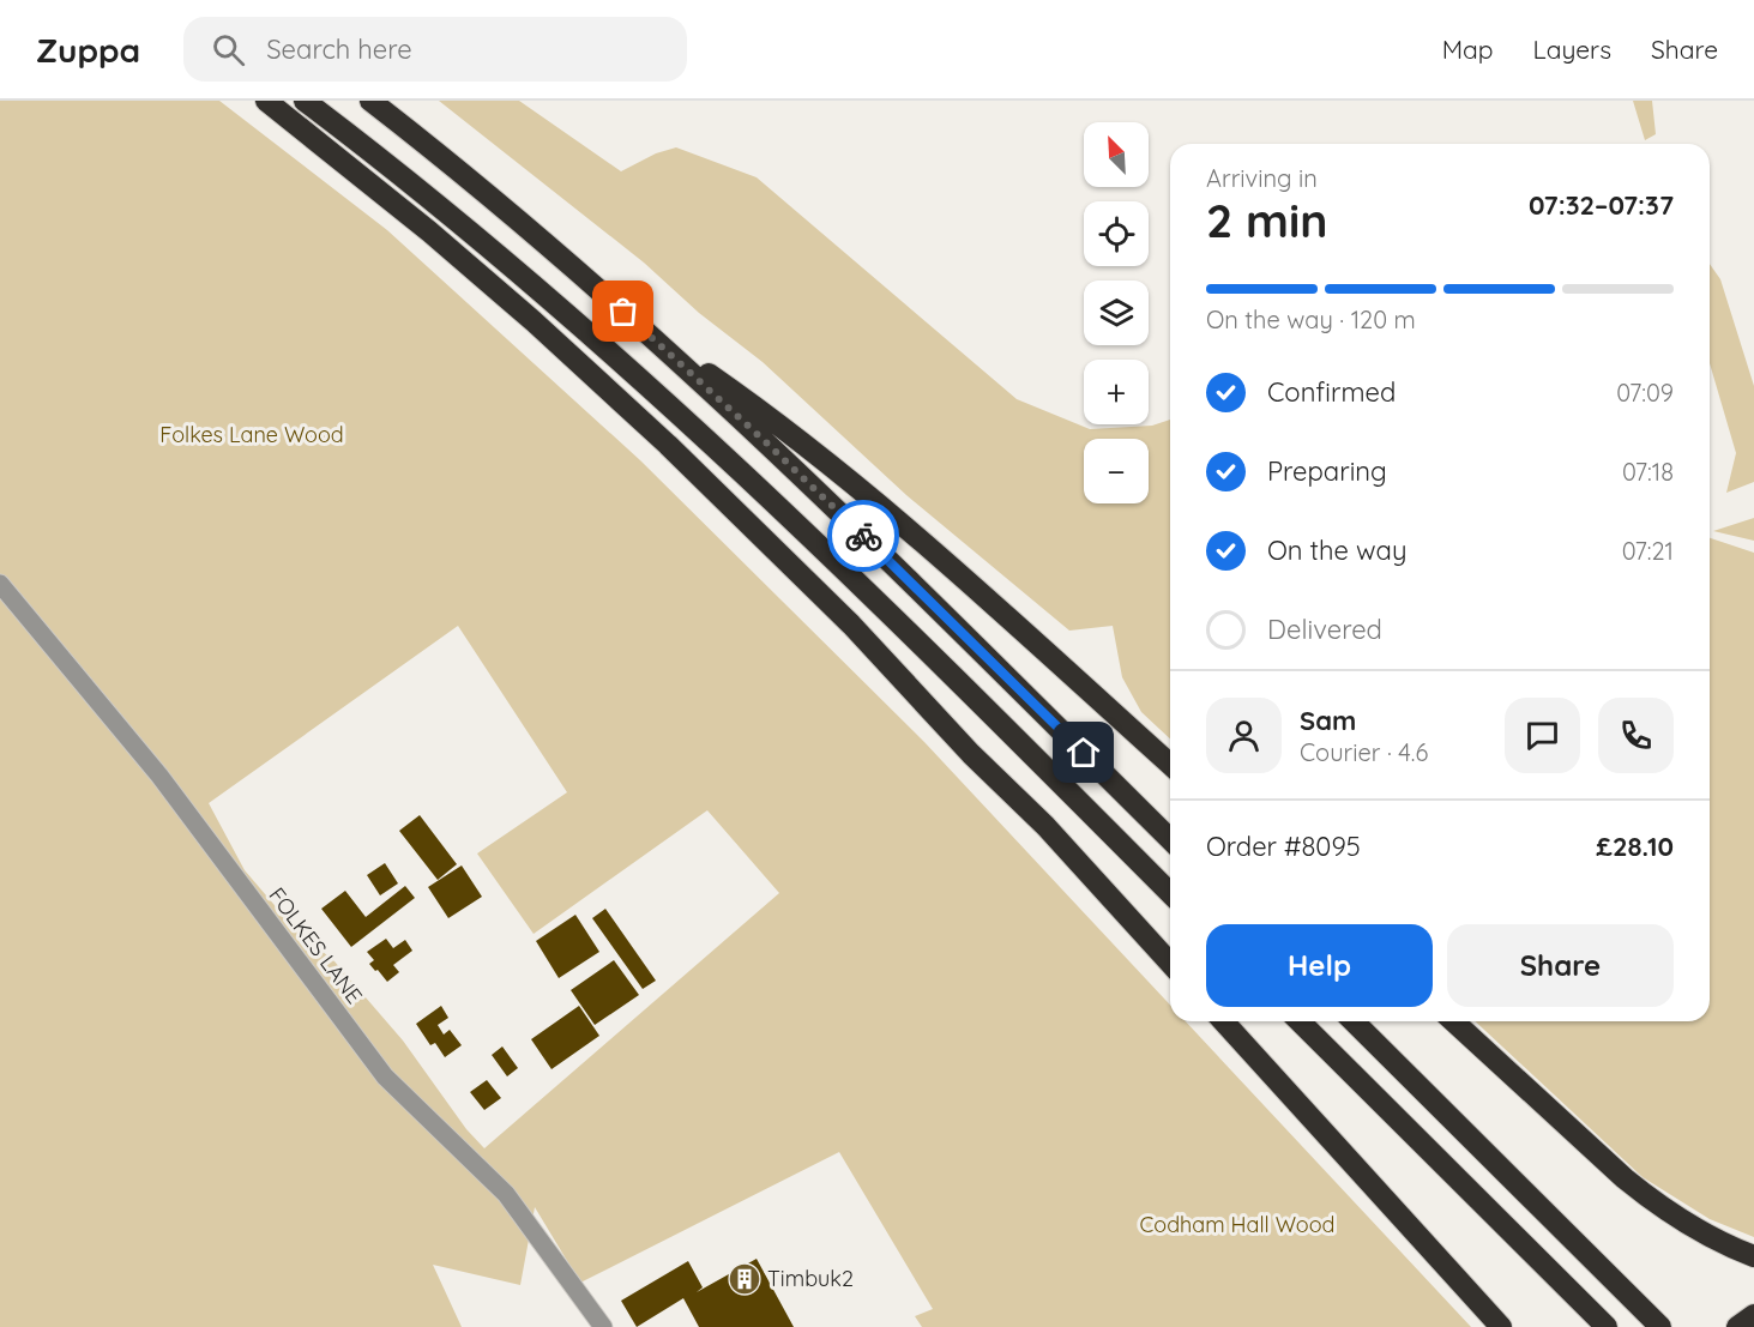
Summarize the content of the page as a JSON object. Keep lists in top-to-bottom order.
{
  "streets": {
    "street": ["FOLKES LANE"]
  },
  "parks": ["Folkes Lane Wood", "Codham Hall Wood"],
  "places": {
    "building": ["Timbuk2"]
  },
  "north": "top left",
  "page": {
    "header": "Zuppa",
    "search": "Search here",
    "nav": ["Map", "Layers", "Share"],
    "map_buttons": ["+", "−"],
    "heading": ["2 min", "Arriving in", "07:32–07:37"],
    "panel": [
      "Sam",
      "Courier · 4.6",
      "Order #8095",
      "£28.10"
    ],
    "bar": "On the way · 120 m",
    "list": [
      ["Confirmed", "07:09"],
      ["Preparing", "07:18"],
      ["On the way", "07:21"],
      "Delivered"
    ],
    "buttons": ["Help", "Share"]
  }
}
